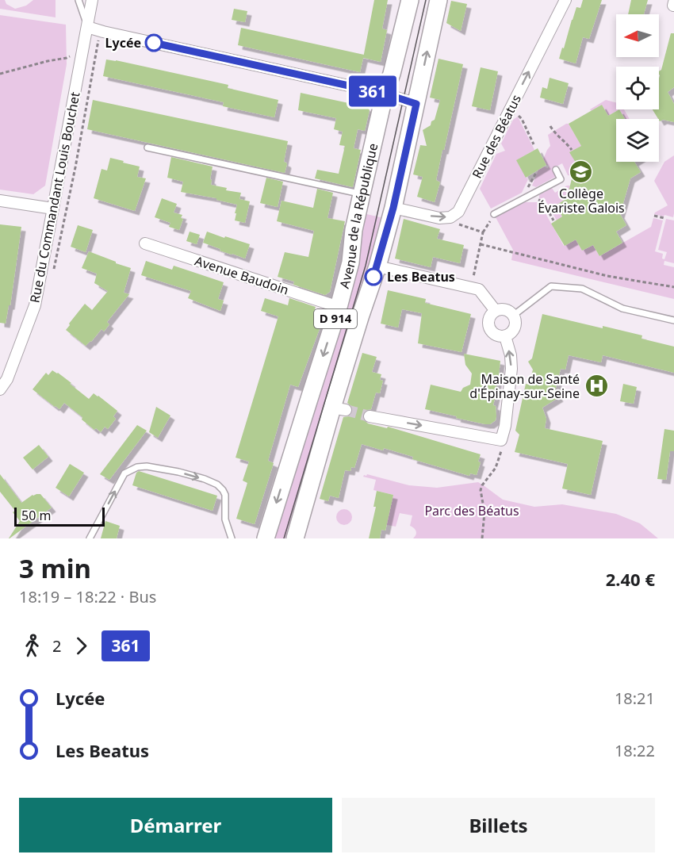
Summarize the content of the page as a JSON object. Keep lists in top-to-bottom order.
{
  "streets": {
    "main road": ["Avenue de la République", "D 914"],
    "street": ["Rue des Béatus", "Rue du Commandant Louis Bouchet", "Avenue Baudoin"]
  },
  "crossings": [
    ["Avenue de la République", "Avenue Baudoin"]
  ],
  "one_way": ["Rue des Béatus"],
  "parks": ["Parc des Béatus"],
  "places": {
    "other": ["Lycée", "Les Beatus"],
    "school or university": ["Collège Évariste Galois"],
    "hospital": ["Maison de Santé d'Épinay-sur-Seine"]
  },
  "lines": ["bus line 361"],
  "scale_bar": "50 m",
  "north": "left",
  "page": {
    "on_map": "361",
    "scale": "50 m",
    "heading": ["3 min", "18:19 – 18:22 · Bus", "2.40 €"],
    "legs": ["2", "361"],
    "list": [
      {
        "name": "Lycée",
        "value": "18:21"
      },
      {
        "name": "Les Beatus",
        "value": "18:22"
      }
    ],
    "buttons": ["Démarrer", "Billets"]
  }
}
